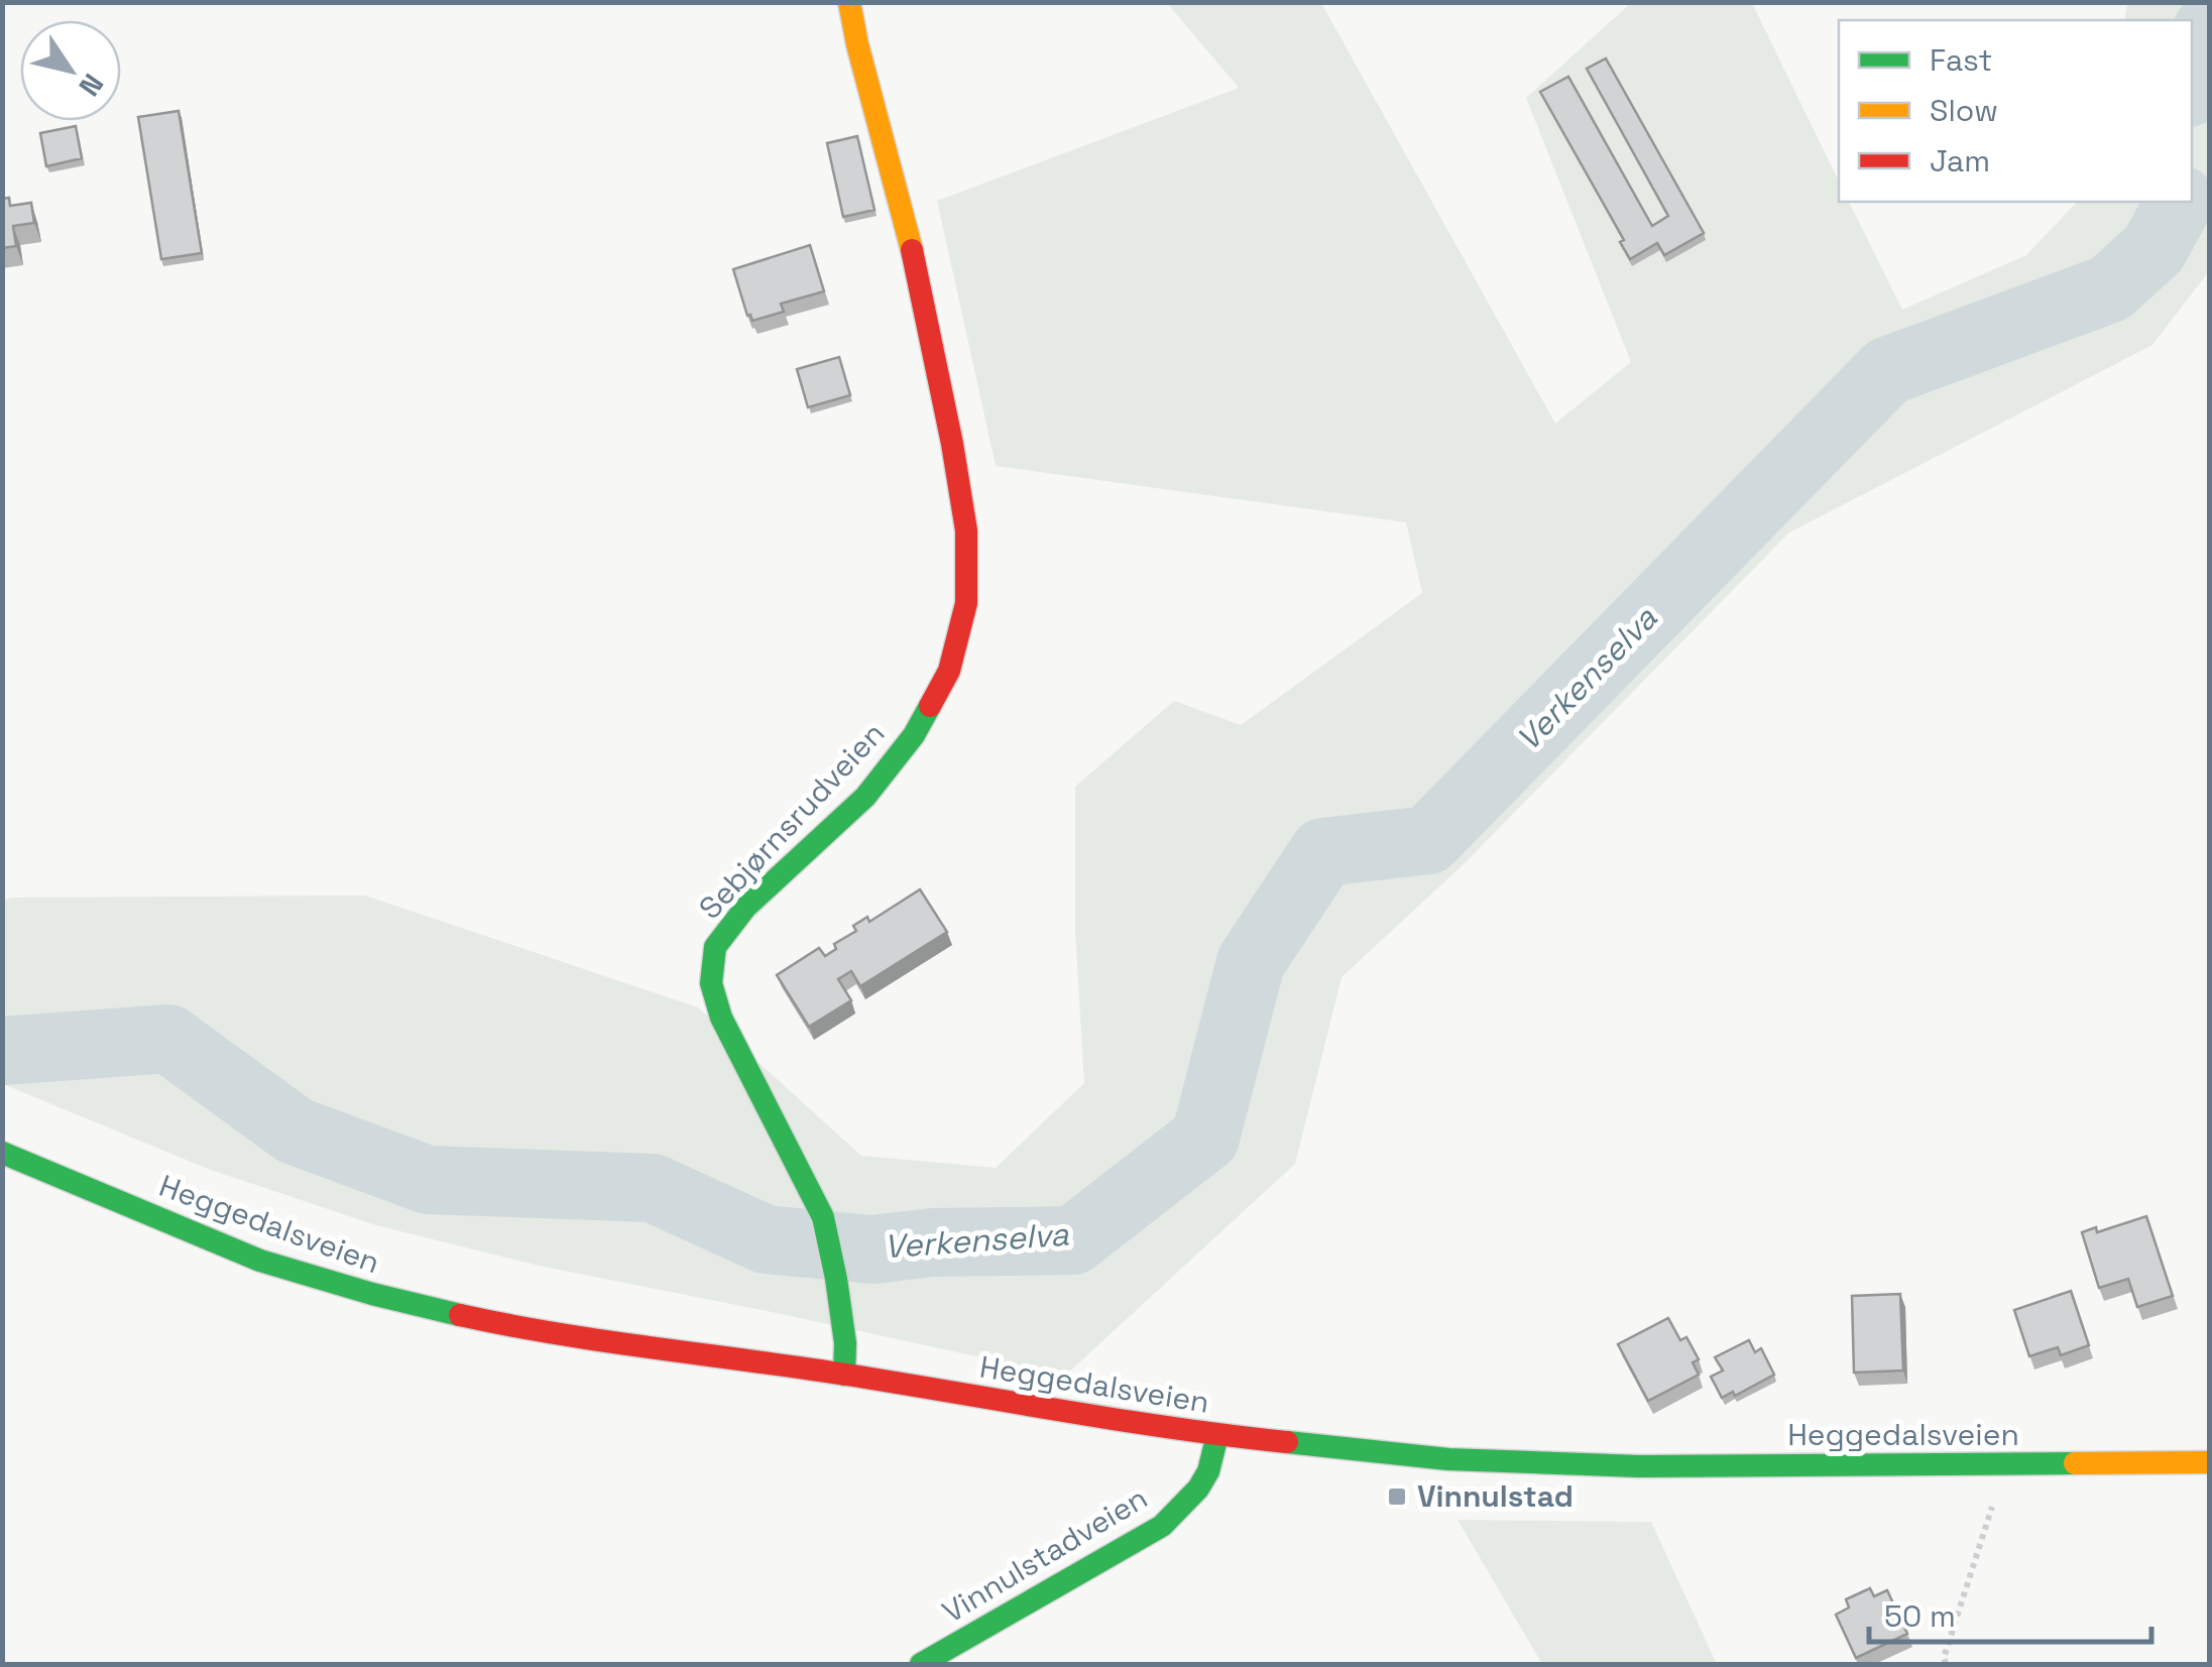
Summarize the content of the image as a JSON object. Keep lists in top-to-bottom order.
{
  "streets": {
    "main road": ["Sebjørnsrudveien", "Heggedalsveien", "Vinnulstadveien"]
  },
  "crossings": [
    ["Sebjørnsrudveien", "Heggedalsveien"],
    ["Heggedalsveien", "Vinnulstadveien"]
  ],
  "water": ["Verkenselva"],
  "places": {
    "transit": ["Vinnulstad"]
  },
  "legend": ["Fast", "Slow", "Jam"],
  "scale_bar": "50 m",
  "north": "bottom right"
}
